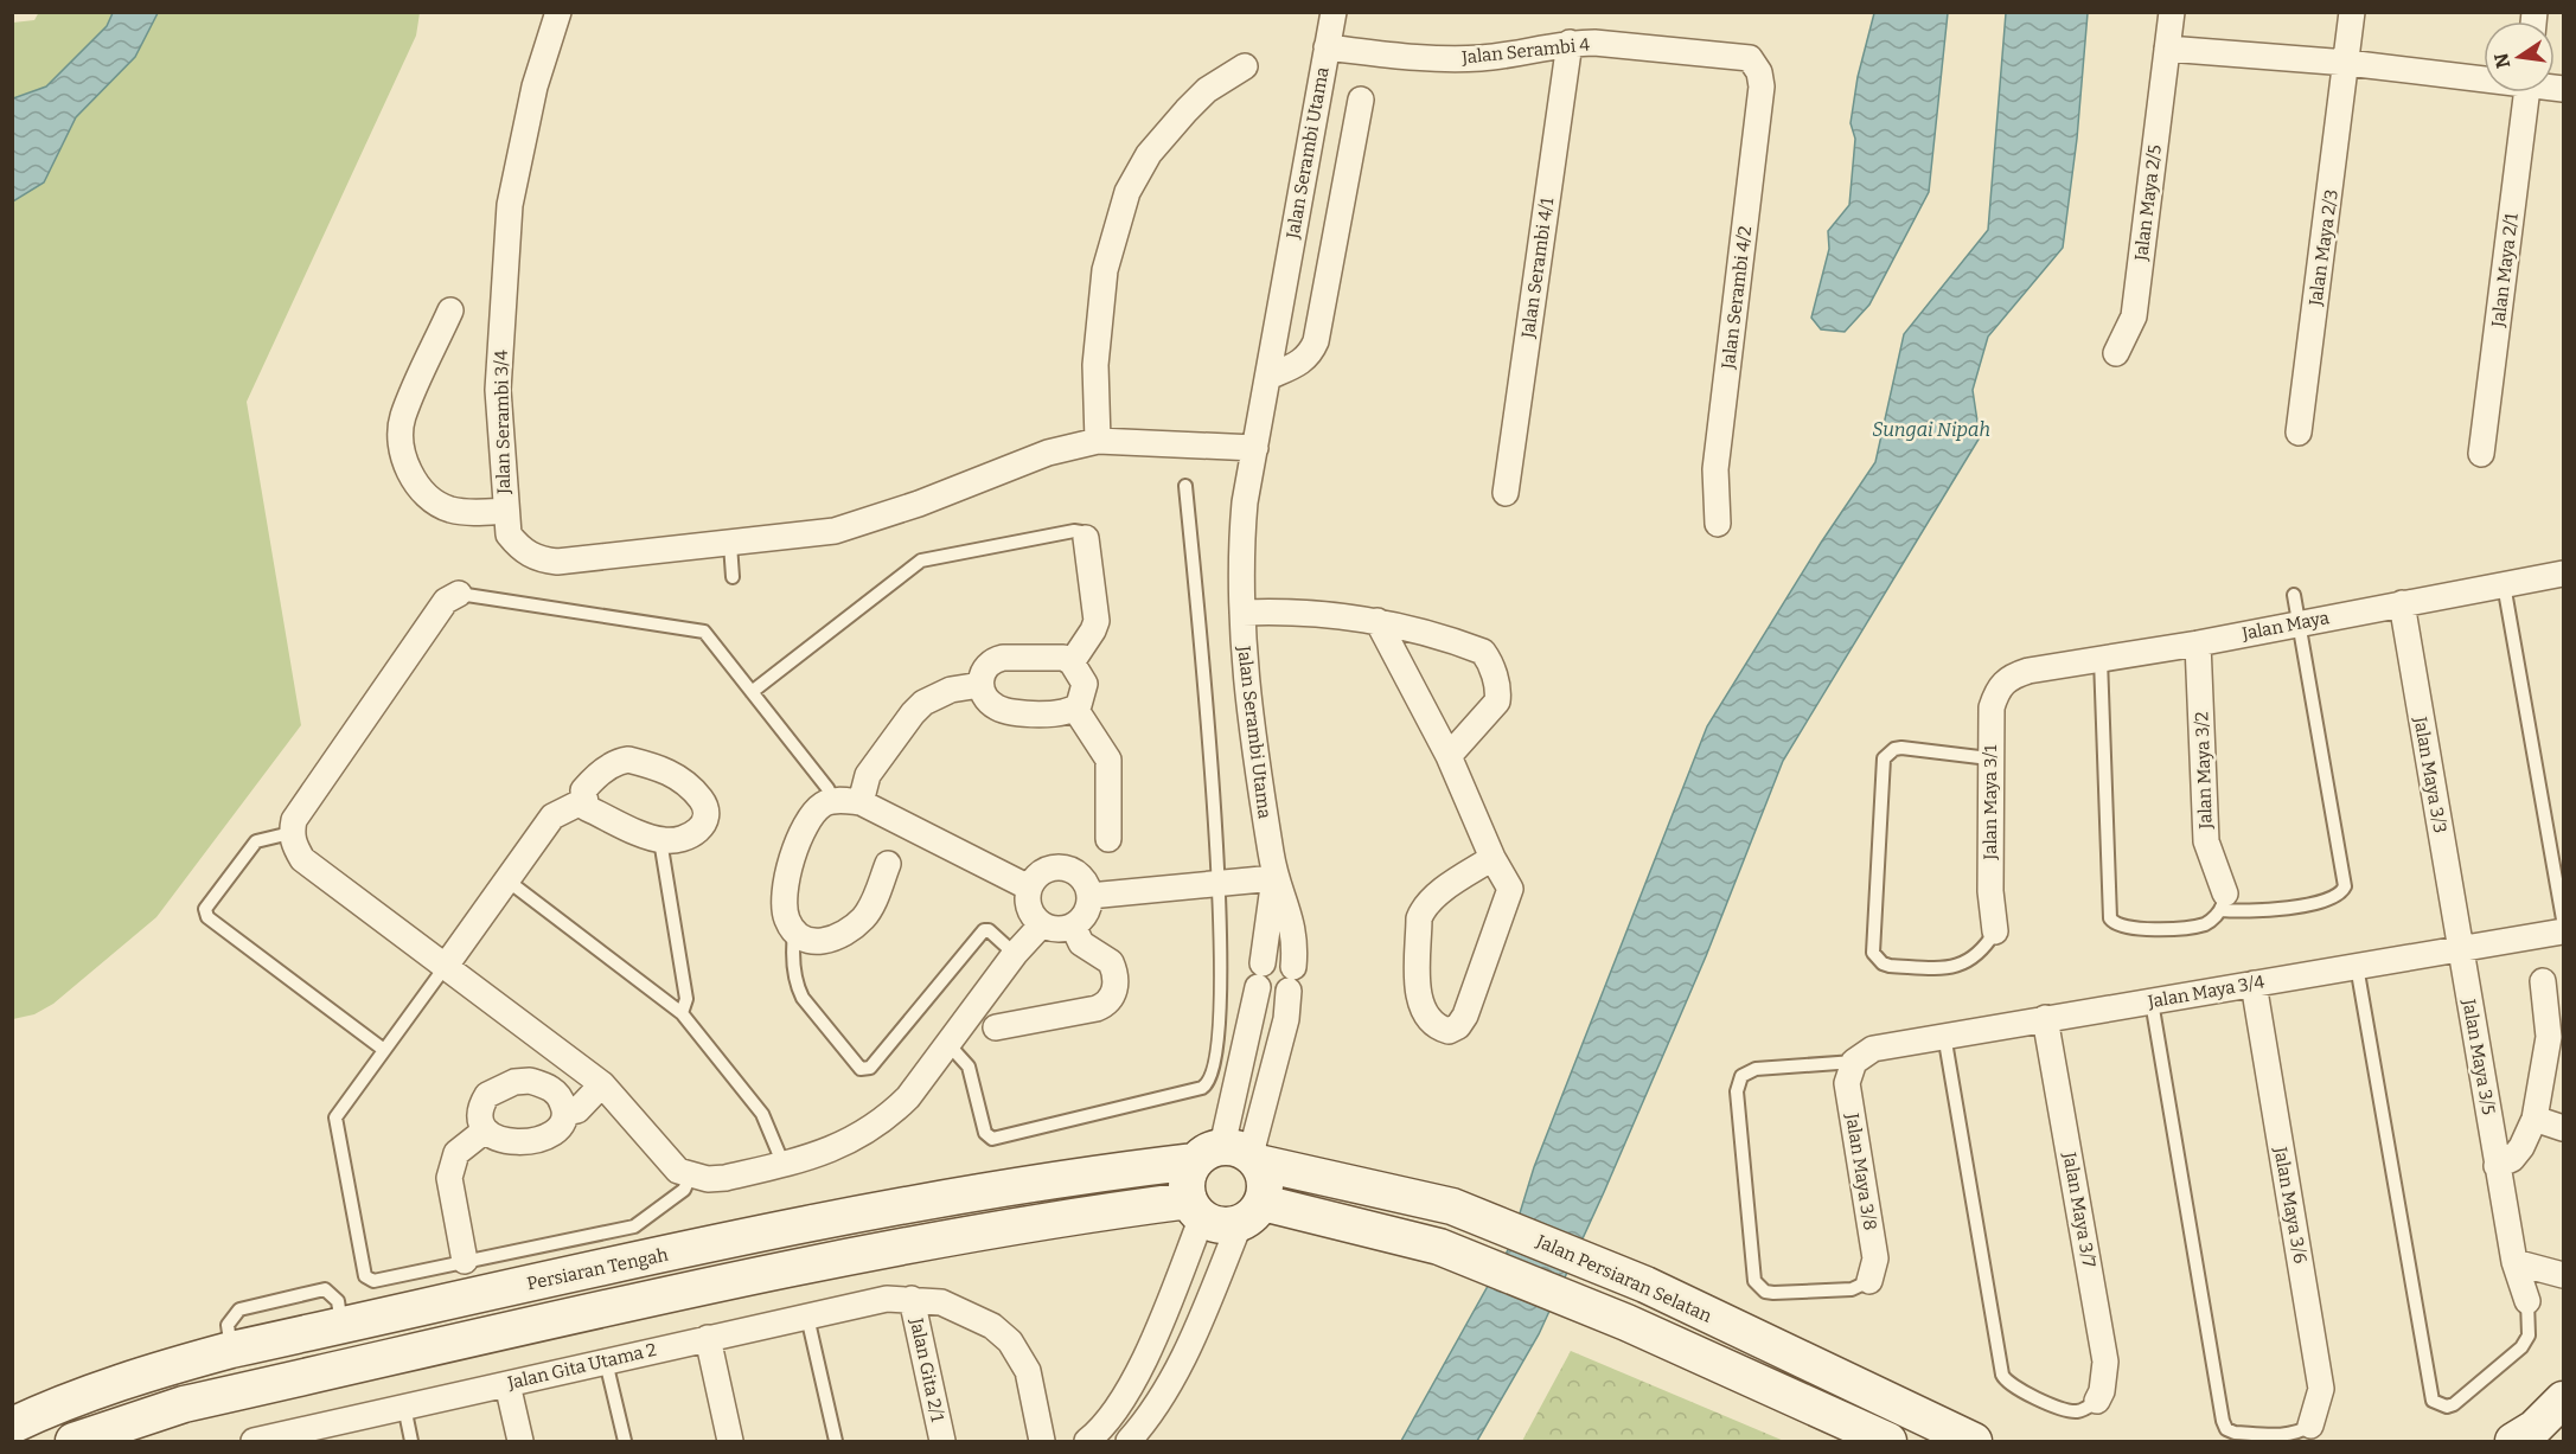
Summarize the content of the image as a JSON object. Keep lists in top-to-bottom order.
{
  "streets": {
    "street": [
      "Jalan Serambi 4",
      "Jalan Serambi Utama",
      "Jalan Maya 2/5",
      "Jalan Maya 2/3",
      "Jalan Serambi 4/1",
      "Jalan Maya 2/1",
      "Jalan Serambi 4/2",
      "Jalan Serambi 3/4",
      "Jalan Maya",
      "Jalan Maya 3/2",
      "Jalan Maya 3/3",
      "Jalan Maya 3/1",
      "Jalan Maya 3/4",
      "Jalan Maya 3/5",
      "Jalan Maya 3/8",
      "Jalan Maya 3/6",
      "Jalan Maya 3/7",
      "Persiaran Tengah",
      "Jalan Persiaran Selatan",
      "Jalan Gita Utama 2",
      "Jalan Gita 2/1"
    ]
  },
  "crossings": [
    ["Jalan Serambi 4", "Jalan Serambi Utama"],
    ["Jalan Serambi 4", "Jalan Serambi 4/1"],
    ["Jalan Serambi 4", "Jalan Serambi 4/2"],
    ["Jalan Serambi Utama", "Persiaran Tengah"],
    ["Jalan Serambi Utama", "Jalan Persiaran Selatan"],
    ["Jalan Maya", "Jalan Maya 3/2"],
    ["Jalan Maya", "Jalan Maya 3/3"],
    ["Jalan Maya", "Jalan Maya 3/1"],
    ["Jalan Maya 3/3", "Jalan Maya 3/4"],
    ["Jalan Maya 3/3", "Jalan Maya 3/5"],
    ["Jalan Maya 3/4", "Jalan Maya 3/5"],
    ["Jalan Maya 3/4", "Jalan Maya 3/8"],
    ["Jalan Maya 3/4", "Jalan Maya 3/6"],
    ["Jalan Maya 3/4", "Jalan Maya 3/7"],
    ["Persiaran Tengah", "Jalan Persiaran Selatan"],
    ["Jalan Gita Utama 2", "Jalan Gita 2/1"]
  ],
  "water": ["Sungai Nipah"],
  "north": "left"
}
